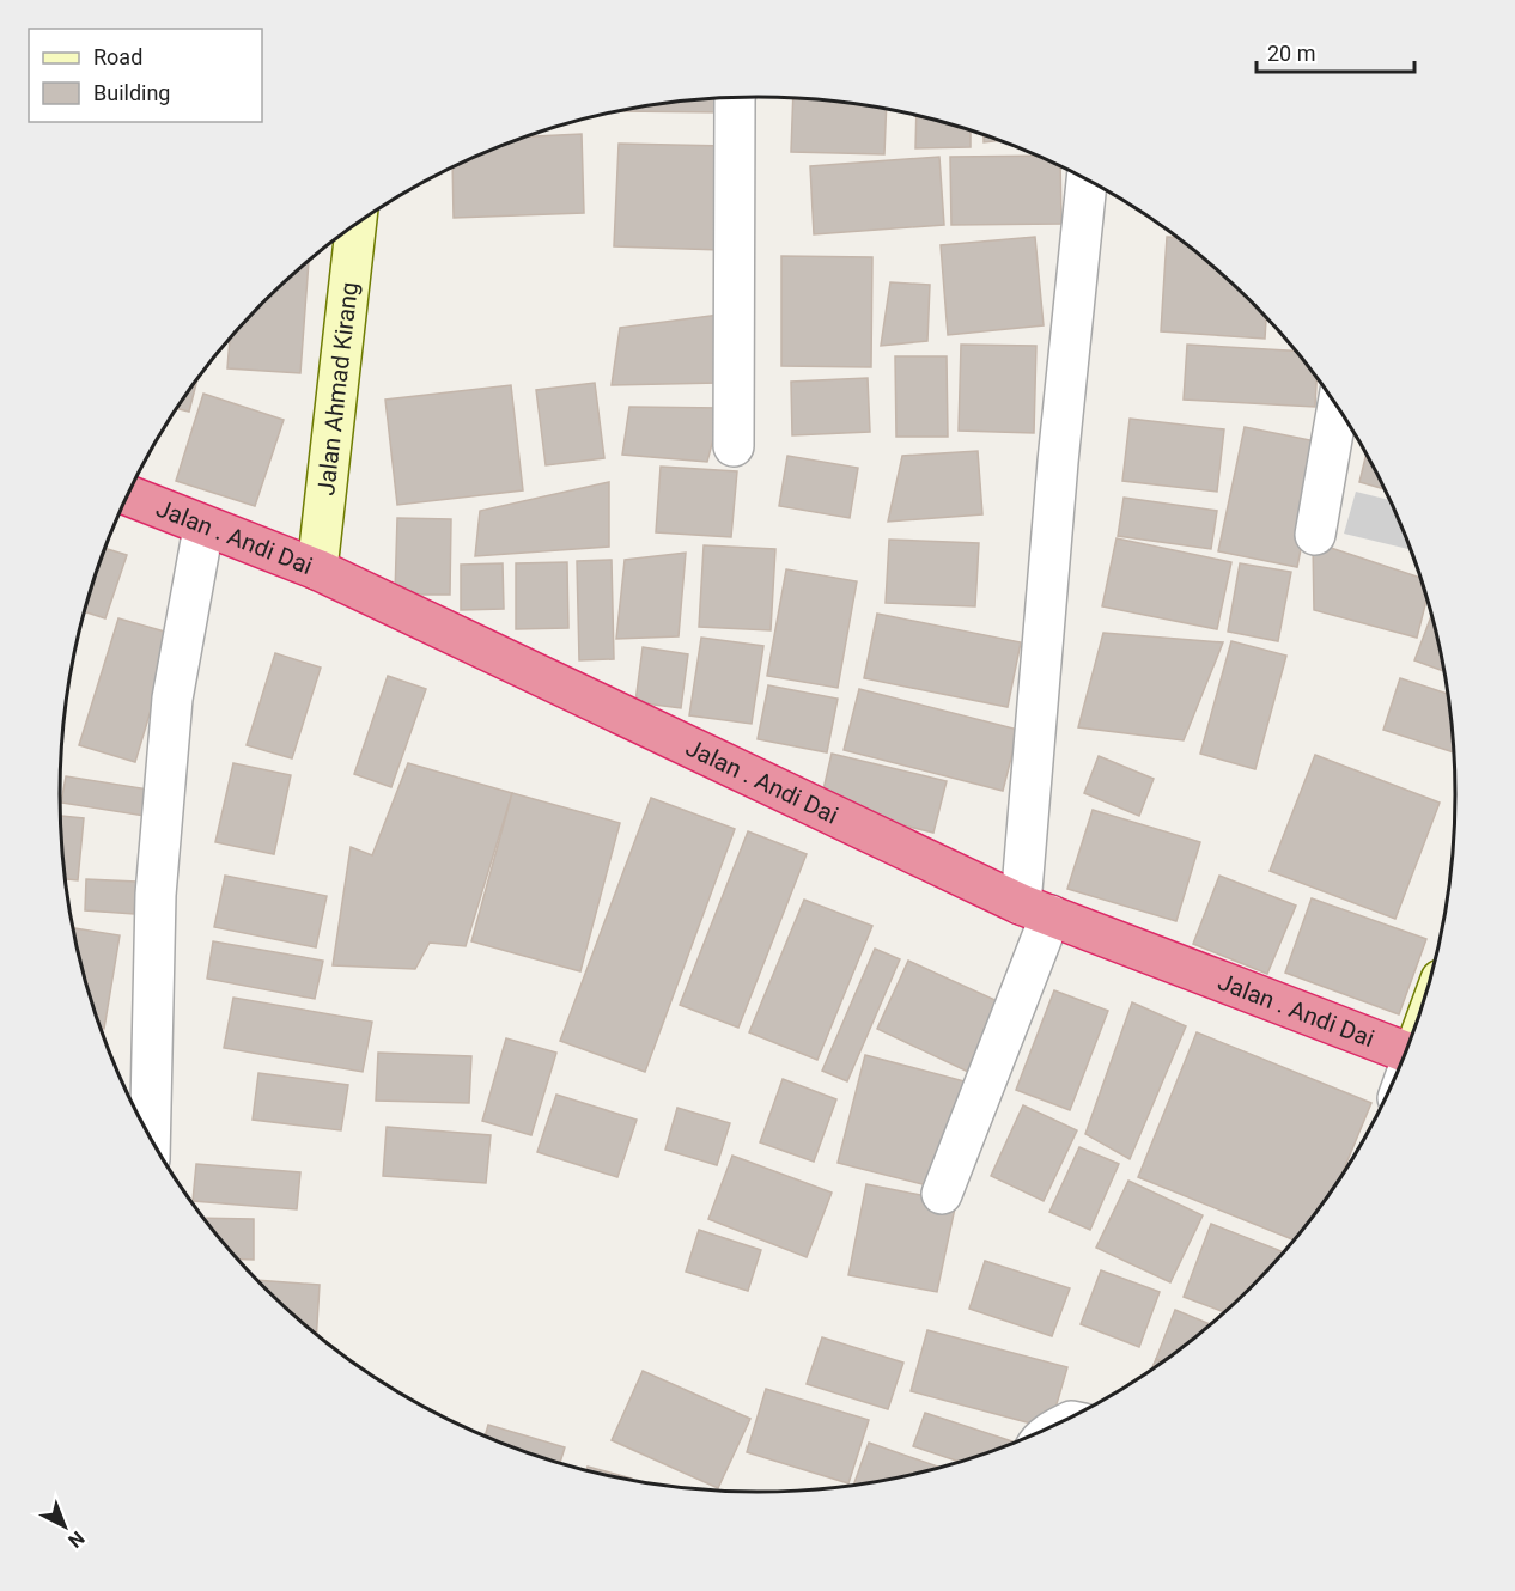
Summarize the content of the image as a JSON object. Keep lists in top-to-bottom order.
{
  "streets": {
    "highway": ["Jalan . Andi Dai"],
    "main road": ["Jalan Ahmad Kirang"]
  },
  "crossings": [
    ["Jalan Ahmad Kirang", "Jalan . Andi Dai"]
  ],
  "legend": ["Road", "Building"],
  "scale_bar": "20 m",
  "north": "bottom right"
}
